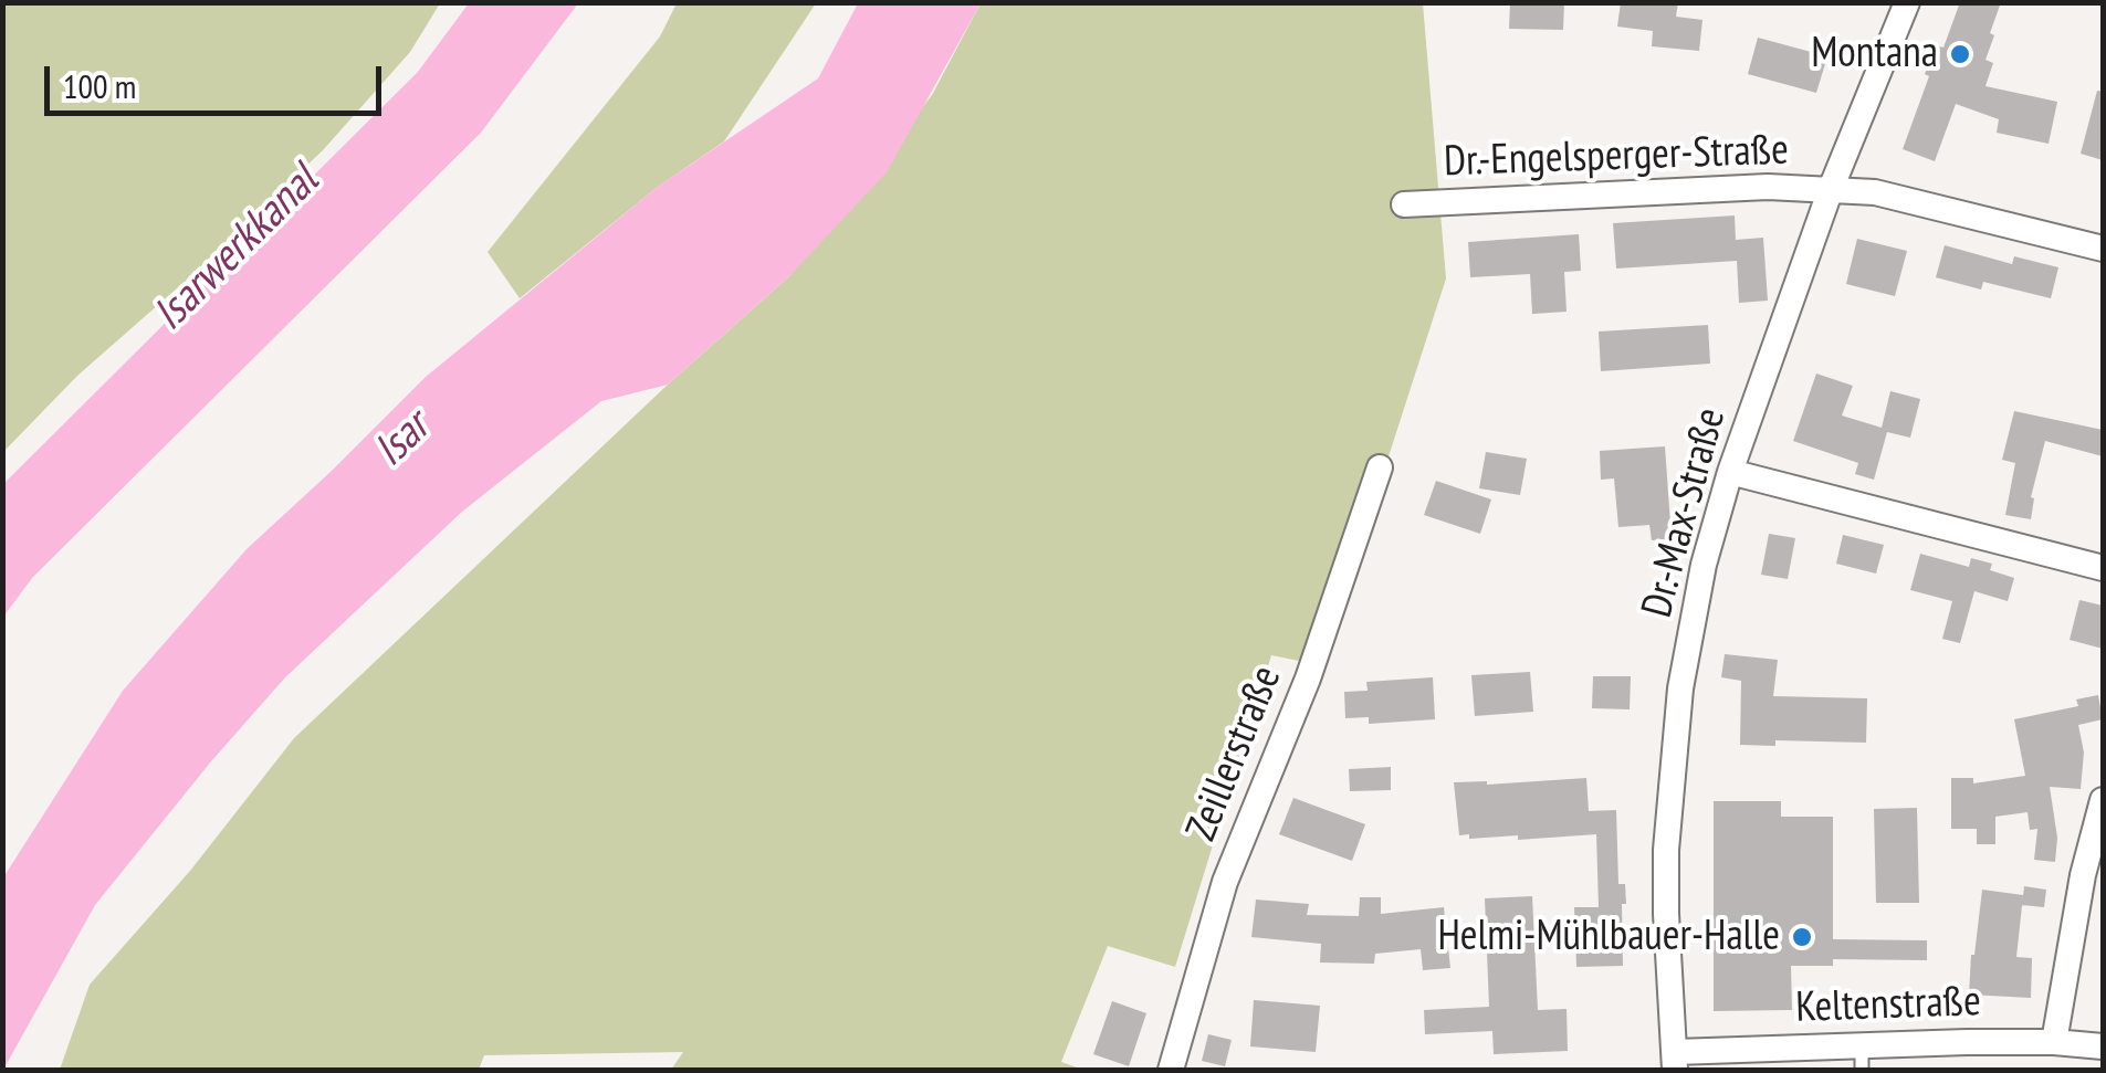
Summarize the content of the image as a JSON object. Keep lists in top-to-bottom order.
{
  "streets": {
    "street": [
      "Dr.-Engelsperger-Straße",
      "Dr.-Max-Straße",
      "Zeillerstraße",
      "Keltenstraße"
    ]
  },
  "crossings": [
    ["Dr.-Engelsperger-Straße", "Dr.-Max-Straße"],
    ["Dr.-Max-Straße", "Keltenstraße"]
  ],
  "water": ["Isarwerkkanal", "Isar"],
  "places": ["Montana", "Helmi-Mühlbauer-Halle"],
  "scale_bar": "100 m"
}
